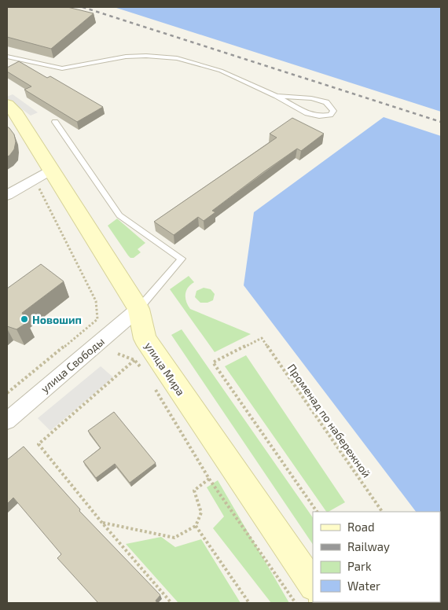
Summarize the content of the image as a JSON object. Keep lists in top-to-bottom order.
{
  "streets": {
    "street": ["улица Свободы", "улица Мира"],
    "path": ["Променад по набережной"]
  },
  "crossings": [
    ["улица Свободы", "улица Мира"]
  ],
  "places": ["Новошип"],
  "legend": [
    "Road",
    "Railway",
    "Park",
    "Water"
  ]
}
